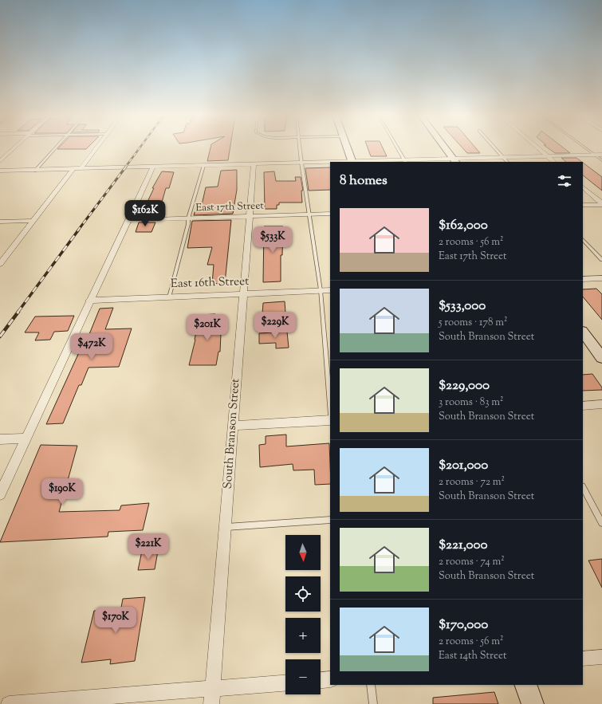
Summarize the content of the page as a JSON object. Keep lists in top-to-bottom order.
{
  "streets": {
    "street": ["East 17th Street", "East 16th Street", "South Branson Street"]
  },
  "crossings": [
    ["East 17th Street", "South Branson Street"],
    ["East 16th Street", "South Branson Street"]
  ],
  "north": "bottom",
  "page": {
    "heading": "8 homes",
    "price": [
      "$162K",
      "$533K",
      "$229K",
      "$201K",
      "$472K",
      "$190K",
      "$221K",
      "$170K"
    ],
    "list": [
      {
        "name": "$162,000",
        "note": "2 rooms · 56 m² · East 17th Street"
      },
      {
        "name": "$533,000",
        "note": "5 rooms · 178 m² · South Branson Street"
      },
      {
        "name": "$229,000",
        "note": "3 rooms · 83 m² · South Branson Street"
      },
      {
        "name": "$201,000",
        "note": "2 rooms · 72 m² · South Branson Street"
      },
      {
        "name": "$221,000",
        "note": "2 rooms · 74 m² · South Branson Street"
      },
      {
        "name": "$170,000",
        "note": "2 rooms · 56 m² · East 14th Street"
      }
    ],
    "map_buttons": ["+", "−"]
  }
}
